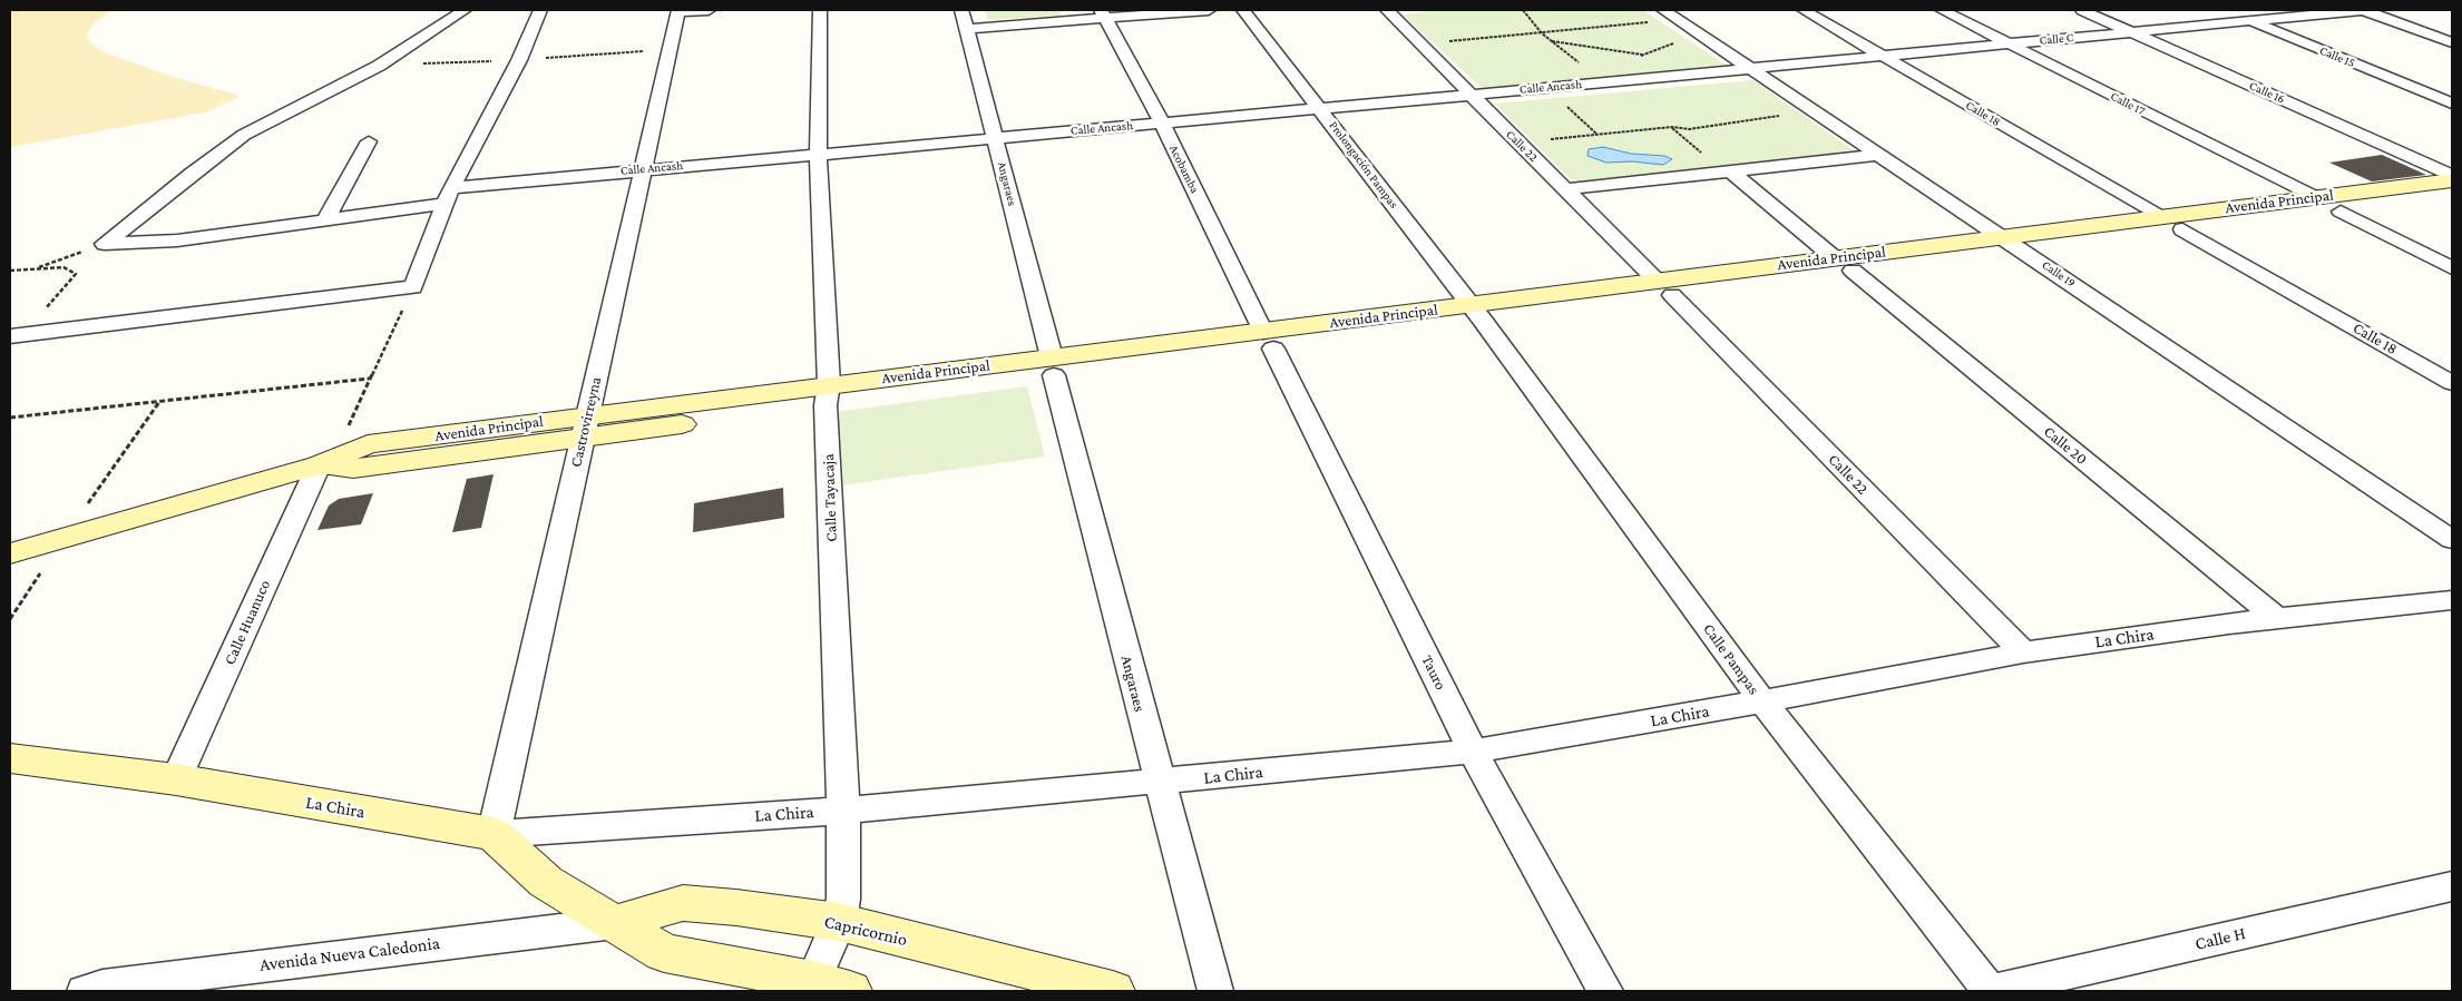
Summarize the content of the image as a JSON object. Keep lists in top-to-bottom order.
{
  "streets": {
    "street": [
      "Calle C",
      "Calle 15",
      "Calle Ancash",
      "Calle 16",
      "Calle 17",
      "Calle 18",
      "Calle 22",
      "Prolongación Pampas",
      "Acobamba",
      "Angaraes",
      "Avenida Principal",
      "Calle 19",
      "Castrovirreyna",
      "Calle 20",
      "Calle Tayacaja",
      "Calle Huanuco",
      "La Chira",
      "Calle Pampas",
      "Tauro",
      "Capricornio",
      "Calle H",
      "Avenida Nueva Caledonia"
    ]
  },
  "crossings": [
    ["Calle C", "Calle 15"],
    ["Calle C", "Calle Ancash"],
    ["Calle C", "Calle 16"],
    ["Calle C", "Calle 17"],
    ["Calle C", "Calle 18"],
    ["Calle C", "Calle 19"],
    ["Calle Ancash", "Calle 22"],
    ["Calle Ancash", "Prolongación Pampas"],
    ["Calle Ancash", "Acobamba"],
    ["Calle Ancash", "Angaraes"],
    ["Calle Ancash", "Calle 19"],
    ["Calle Ancash", "Castrovirreyna"],
    ["Calle Ancash", "Calle Tayacaja"],
    ["Calle 16", "Avenida Principal"],
    ["Calle 17", "Avenida Principal"],
    ["Calle 18", "Avenida Principal"],
    ["Calle 22", "Avenida Principal"],
    ["Calle 22", "La Chira"],
    ["Prolongación Pampas", "Avenida Principal"],
    ["Prolongación Pampas", "Calle Pampas"],
    ["Acobamba", "Avenida Principal"],
    ["Acobamba", "Tauro"],
    ["Angaraes", "Avenida Principal"],
    ["Angaraes", "La Chira"],
    ["Avenida Principal", "Calle 19"],
    ["Avenida Principal", "Castrovirreyna"],
    ["Avenida Principal", "Calle 20"],
    ["Avenida Principal", "Calle Tayacaja"],
    ["Avenida Principal", "Calle Huanuco"],
    ["Avenida Principal", "Calle Pampas"],
    ["Avenida Principal", "Tauro"],
    ["Castrovirreyna", "La Chira"],
    ["Calle 20", "La Chira"],
    ["Calle Tayacaja", "La Chira"],
    ["Calle Tayacaja", "Capricornio"],
    ["Calle Huanuco", "La Chira"],
    ["La Chira", "Calle Pampas"],
    ["La Chira", "Tauro"],
    ["Calle Pampas", "Calle H"],
    ["Capricornio", "Avenida Nueva Caledonia"]
  ]
}
